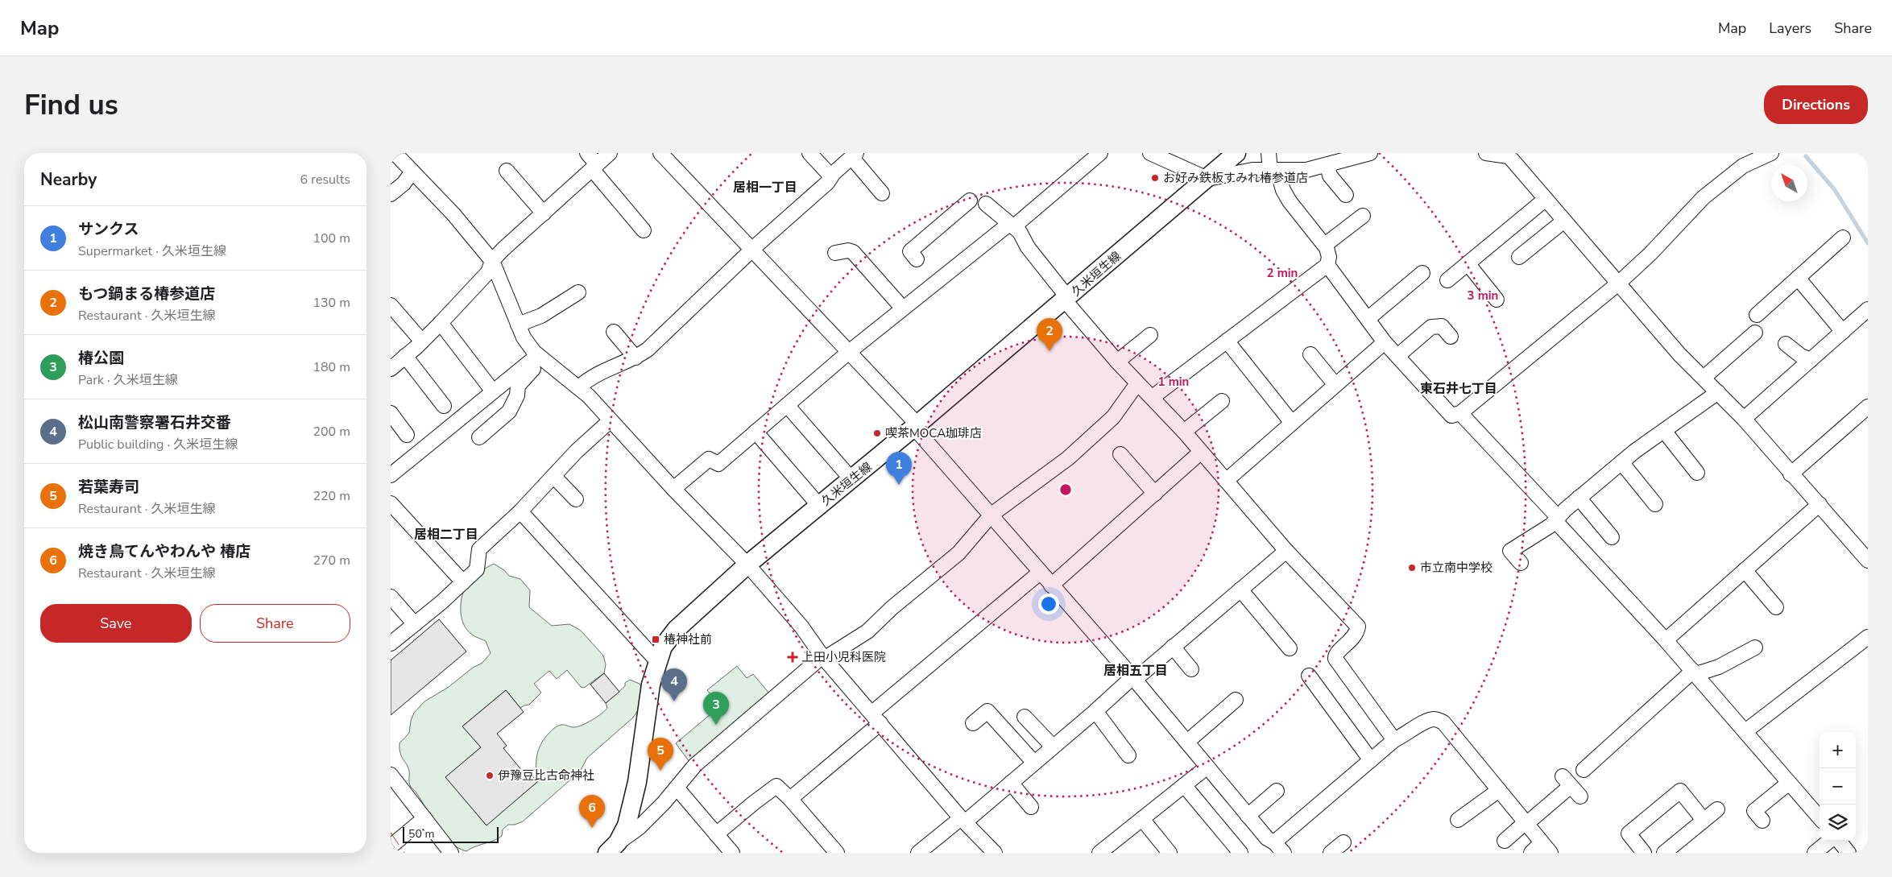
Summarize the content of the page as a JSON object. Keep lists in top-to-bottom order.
{
  "streets": {
    "main road": ["久米垣生線"]
  },
  "districts": [
    "居相一丁目",
    "東石井七丁目",
    "居相二丁目",
    "居相五丁目"
  ],
  "places": {
    "other": [
      "お好み鉄板すみれ椿参道店",
      "喫茶MOCA珈琲店",
      "市立南中学校",
      "伊豫豆比古命神社"
    ],
    "transit": ["椿神社前"],
    "health": ["上田小児科医院"]
  },
  "scale_bar": "50 m",
  "north": "top left",
  "page": {
    "header": "Map",
    "nav": ["Map", "Layers", "Share"],
    "buttons": [
      "Directions",
      ["Save", "Share"]
    ],
    "title": "Find us",
    "heading": ["Nearby", "6 results"],
    "list": [
      {
        "mark": "1",
        "name": "サンクス",
        "note": "Supermarket · 久米垣生線",
        "value": "100 m"
      },
      {
        "mark": "2",
        "name": "もつ鍋まる椿参道店",
        "note": "Restaurant · 久米垣生線",
        "value": "130 m"
      },
      {
        "mark": "3",
        "name": "椿公園",
        "note": "Park · 久米垣生線",
        "value": "180 m"
      },
      {
        "mark": "4",
        "name": "松山南警察署石井交番",
        "note": "Public building · 久米垣生線",
        "value": "200 m"
      },
      {
        "mark": "5",
        "name": "若葉寿司",
        "note": "Restaurant · 久米垣生線",
        "value": "220 m"
      },
      {
        "mark": "6",
        "name": "焼き鳥てんやわんや 椿店",
        "note": "Restaurant · 久米垣生線",
        "value": "270 m"
      }
    ],
    "pins": [
      "2",
      "1",
      "4",
      "3",
      "5",
      "6"
    ],
    "map_buttons": ["+", "−"],
    "scale": "50 m"
  },
  "rings": ["2 min", "3 min", "1 min"]
}
